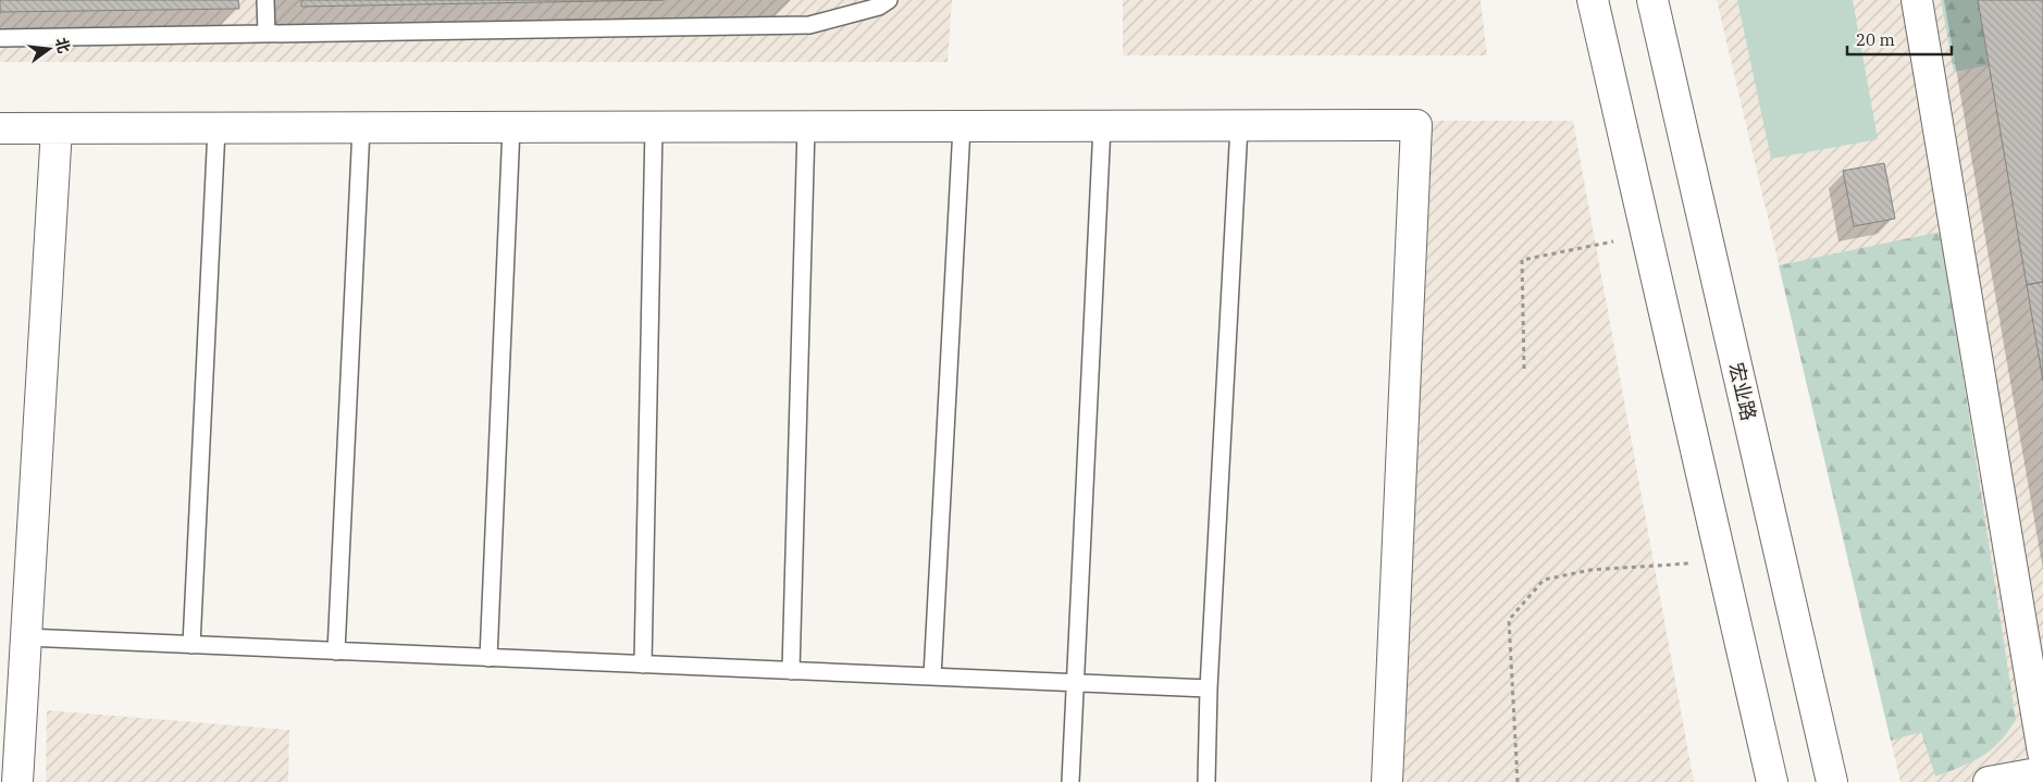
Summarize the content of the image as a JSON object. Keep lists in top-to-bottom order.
{
  "streets": {
    "street": ["宏业路"]
  },
  "scale_bar": "20 m",
  "north": "right"
}
